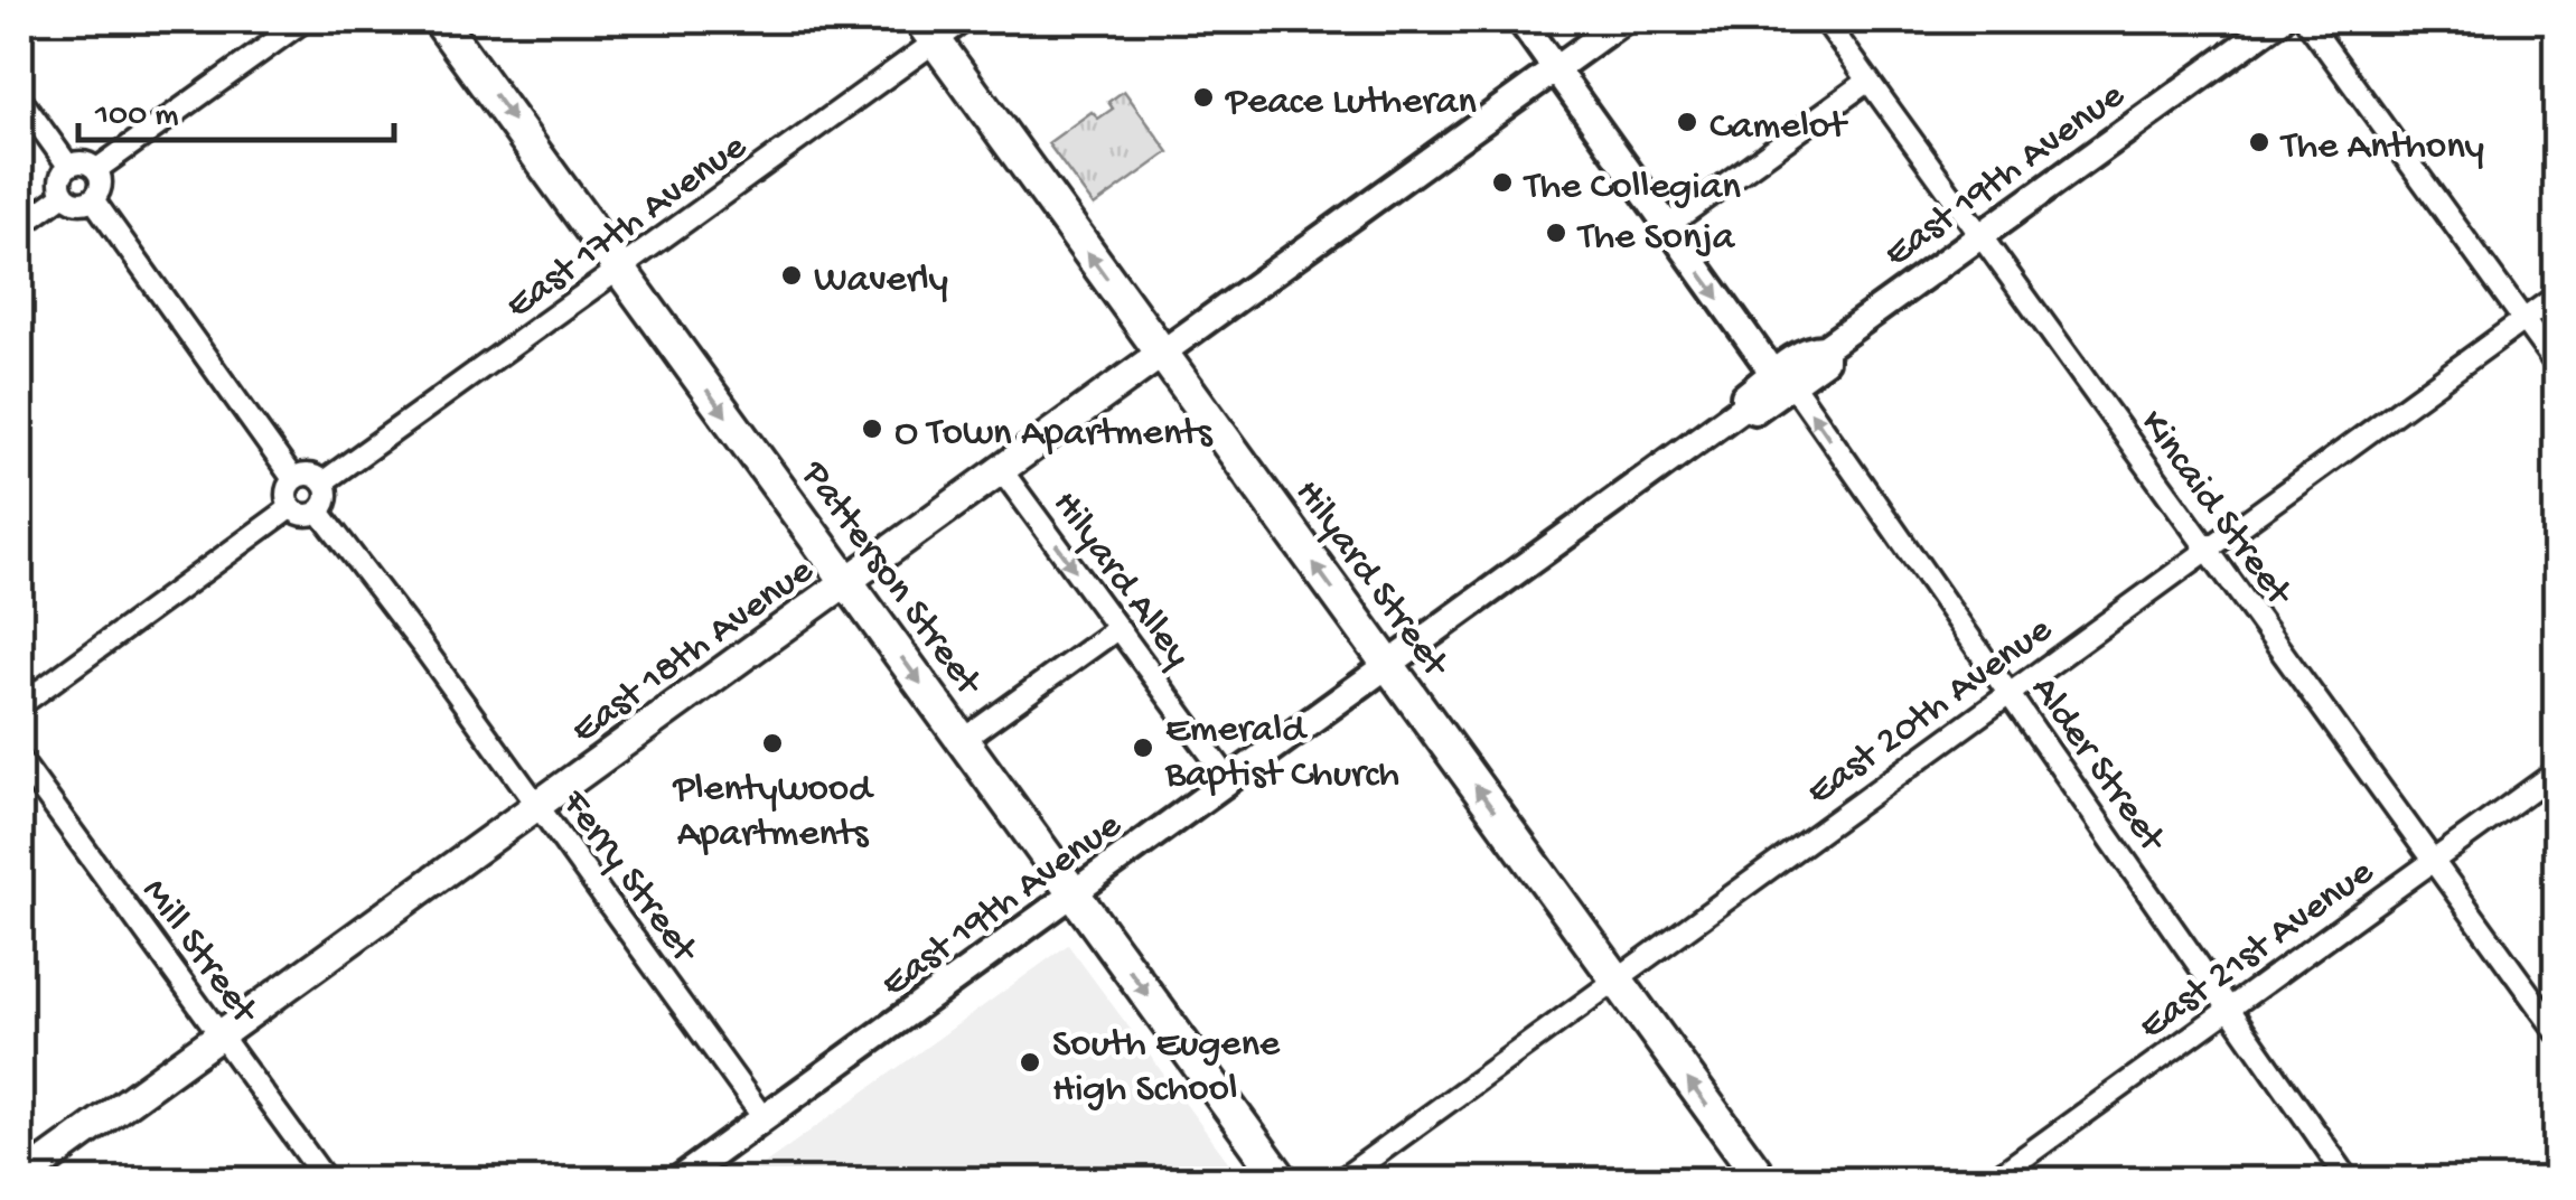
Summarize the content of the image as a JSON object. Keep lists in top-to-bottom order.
{
  "streets": {
    "main road": ["Patterson Street", "Hilyard Street", "East 18th Avenue"],
    "street": [
      "East 19th Avenue",
      "East 17th Avenue",
      "Kincaid Street",
      "Hilyard Alley",
      "East 20th Avenue",
      "Alder Street",
      "Ferry Street",
      "East 21st Avenue",
      "Mill Street"
    ]
  },
  "crossings": [
    ["East 19th Avenue", "Kincaid Street"],
    ["East 19th Avenue", "Patterson Street"],
    ["East 19th Avenue", "Hilyard Street"],
    ["East 19th Avenue", "Hilyard Alley"],
    ["East 19th Avenue", "Alder Street"],
    ["East 19th Avenue", "Ferry Street"],
    ["East 17th Avenue", "Patterson Street"],
    ["East 17th Avenue", "Hilyard Street"],
    ["East 17th Avenue", "Ferry Street"],
    ["Kincaid Street", "East 20th Avenue"],
    ["Kincaid Street", "East 21st Avenue"],
    ["Patterson Street", "East 18th Avenue"],
    ["Hilyard Street", "East 18th Avenue"],
    ["Hilyard Street", "East 20th Avenue"],
    ["Hilyard Alley", "East 18th Avenue"],
    ["East 18th Avenue", "Alder Street"],
    ["East 18th Avenue", "Ferry Street"],
    ["East 18th Avenue", "Mill Street"],
    ["East 20th Avenue", "Alder Street"],
    ["Alder Street", "East 21st Avenue"]
  ],
  "one_way": ["Patterson Street", "Hilyard Street", "Hilyard Alley"],
  "places": [
    "Peace Lutheran",
    "Camelot",
    "The Anthony",
    "The Collegian",
    "The Sonja",
    "Waverly",
    "O Town Apartments",
    "Plentywood Apartments",
    "Emerald Baptist Church",
    "South Eugene High School"
  ],
  "scale_bar": "100 m"
}
